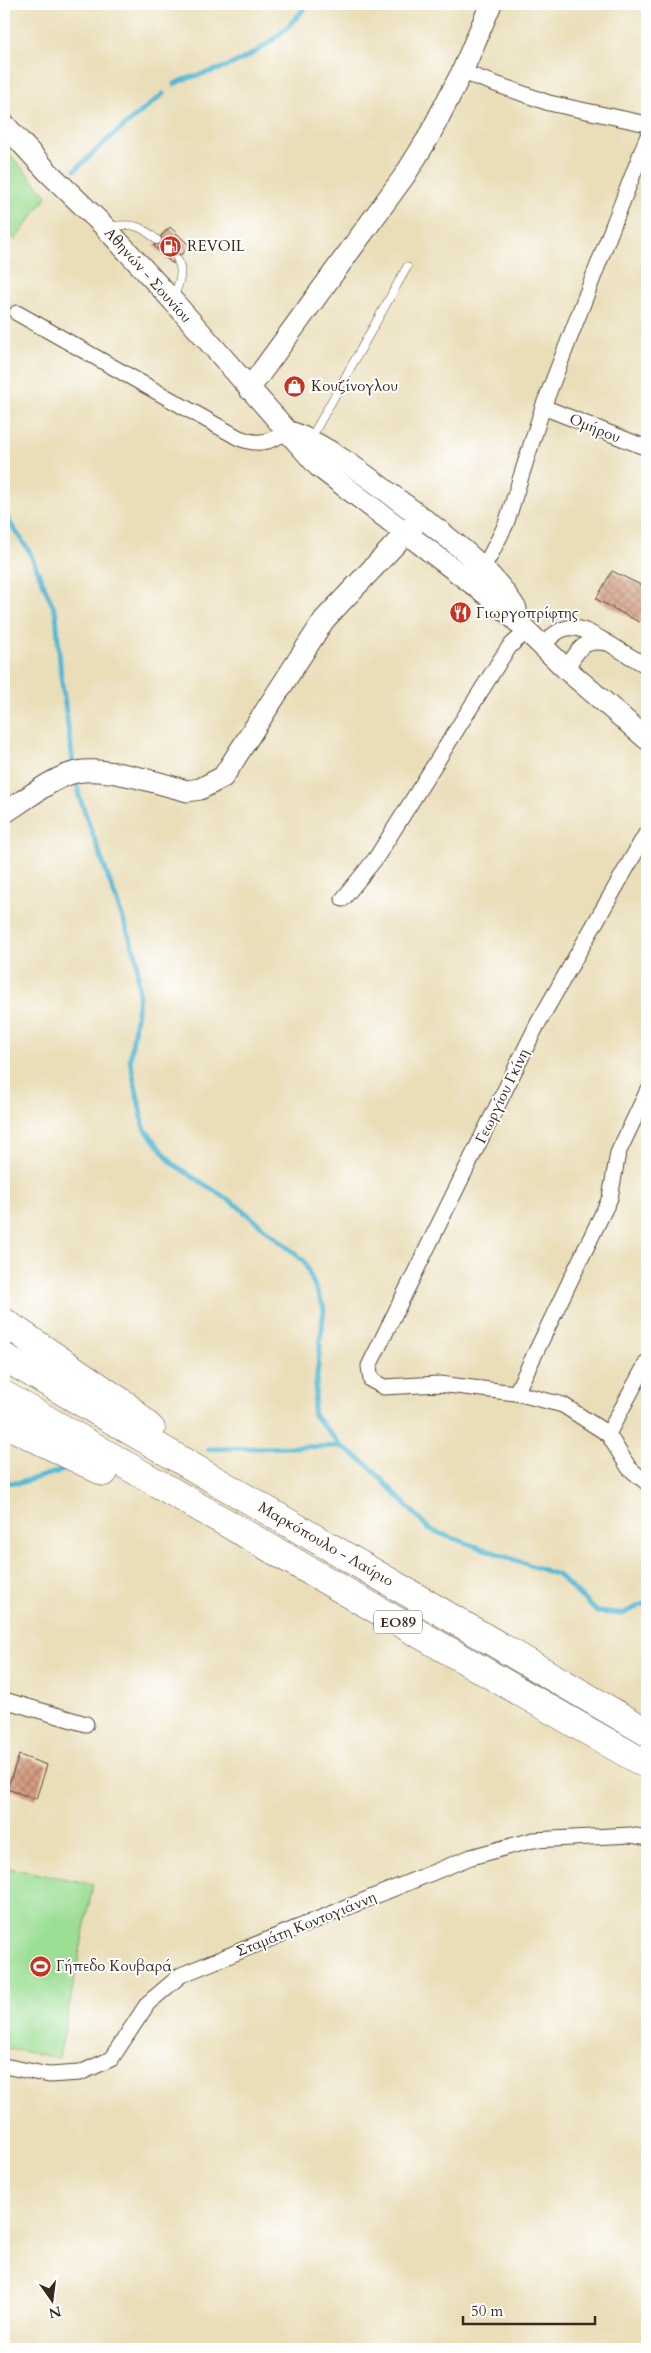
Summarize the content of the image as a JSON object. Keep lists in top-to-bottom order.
{
  "streets": {
    "highway": ["Μαρκόπουλο - Λαύριο", "ΕΟ89"],
    "main road": ["Αθηνών - Σουνίου"],
    "street": ["Ομήρου", "Γεωργίου Γκίνη", "Σταμάτη Κοντογιάννη"]
  },
  "places": {
    "fuel station": ["REVOIL"],
    "shop": ["Κουζίνογλου"],
    "restaurant": ["Γιωργοπρίφτης"],
    "sports": ["Γήπεδο Κουβαρά"]
  },
  "scale_bar": "50 m",
  "north": "bottom"
}
